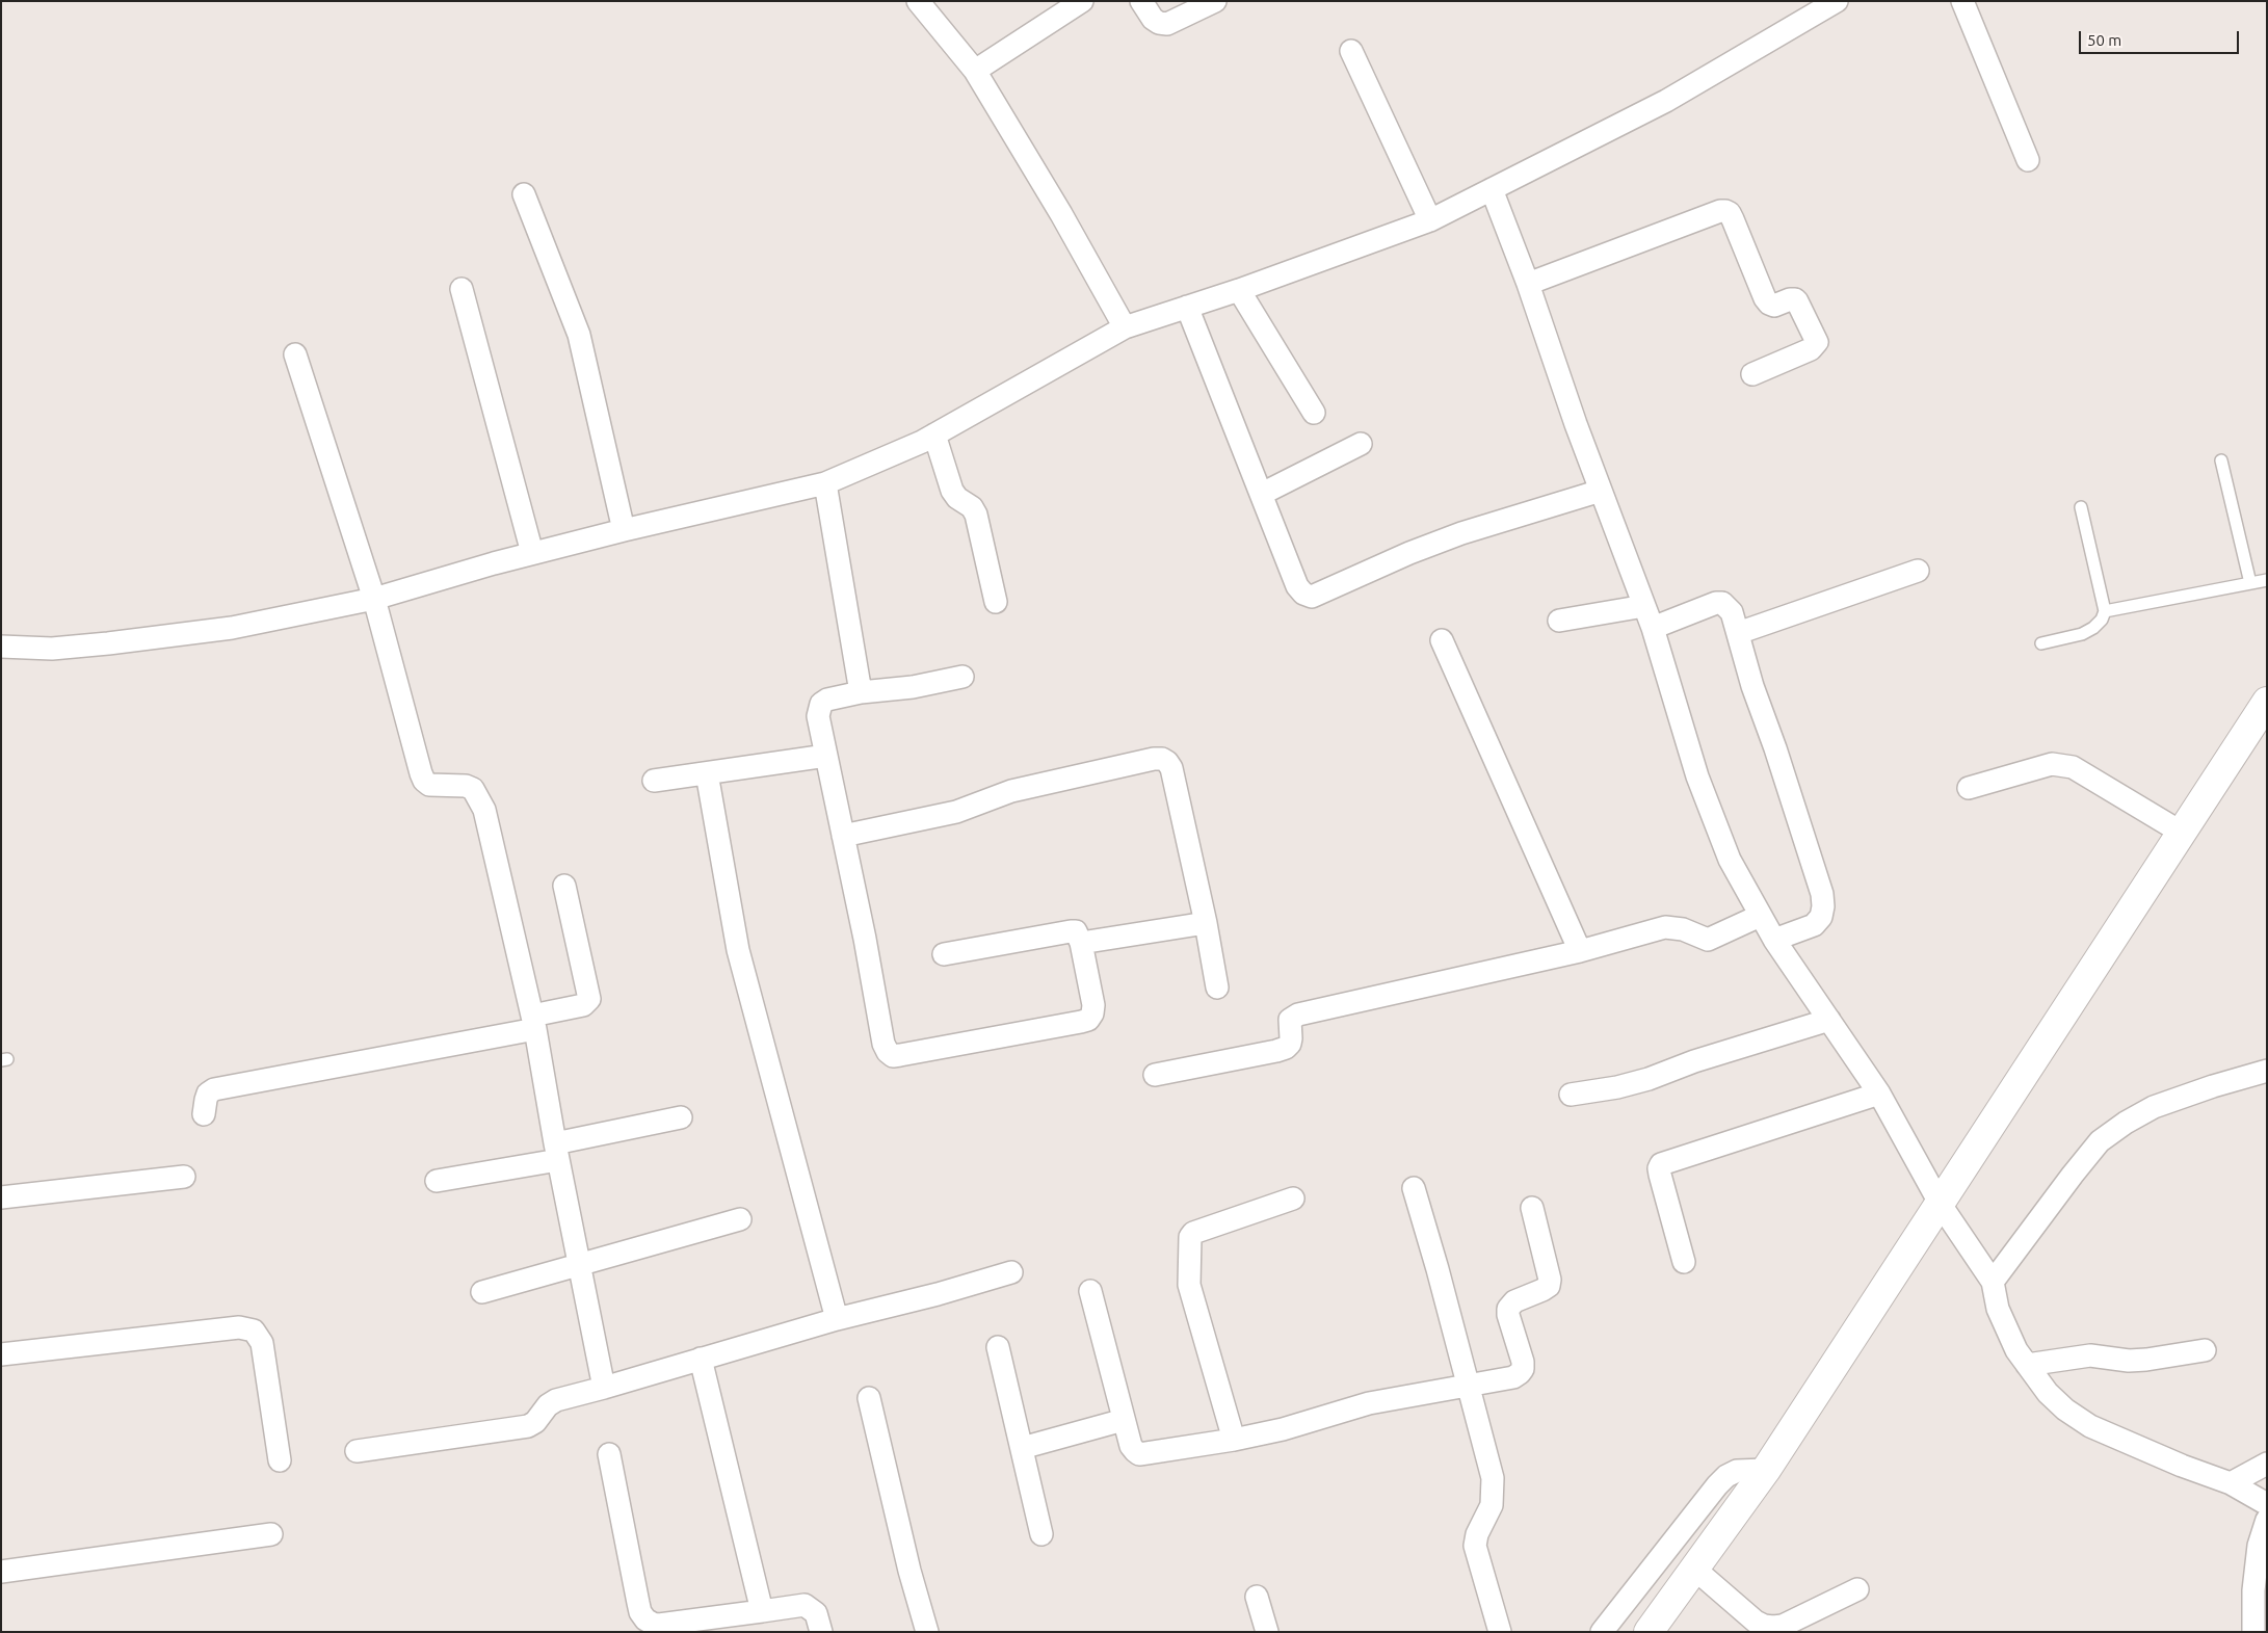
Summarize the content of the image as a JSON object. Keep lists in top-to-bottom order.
{
  "scale_bar": "50 m"
}
